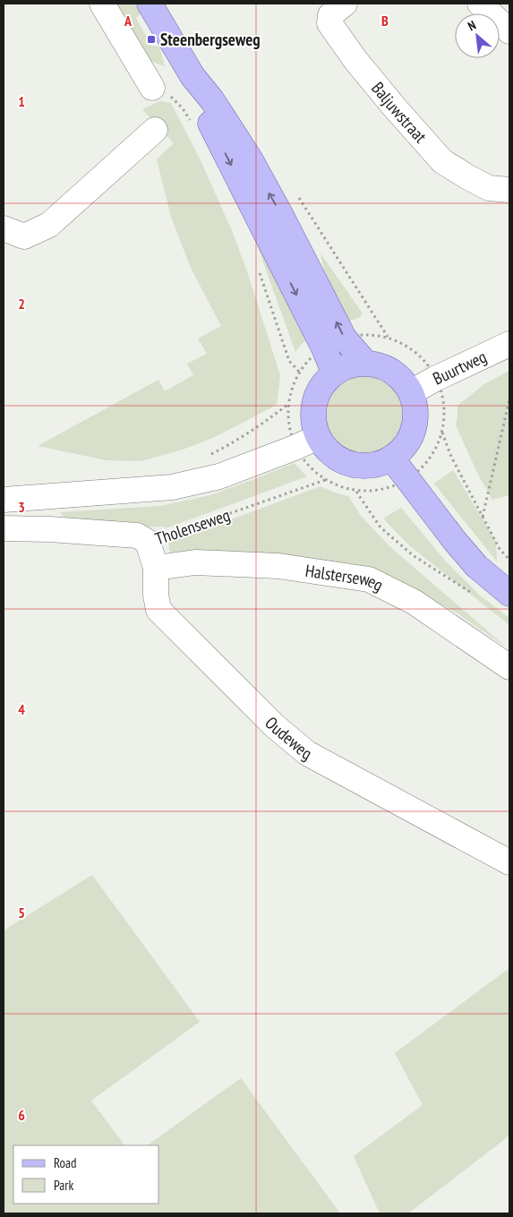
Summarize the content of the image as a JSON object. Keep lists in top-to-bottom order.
{
  "streets": {
    "street": [
      "Baljuwstraat",
      "Buurtweg",
      "Tholenseweg",
      "Halsterseweg",
      "Oudeweg"
    ]
  },
  "crossings": [
    ["Tholenseweg", "Oudeweg"],
    ["Halsterseweg", "Oudeweg"]
  ],
  "places": {
    "transit": ["Steenbergseweg"]
  },
  "legend": ["Road", "Park"],
  "north": "top left",
  "grid": {
    "columns": ["A", "B"],
    "rows": [
      "1",
      "2",
      "3",
      "4",
      "5",
      "6"
    ]
  }
}
